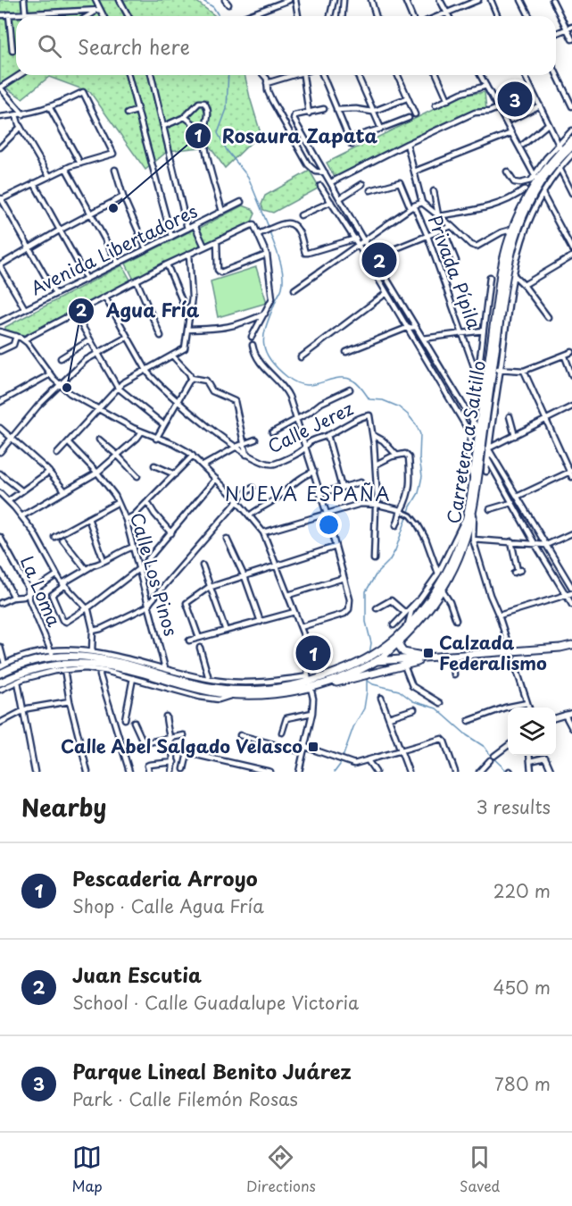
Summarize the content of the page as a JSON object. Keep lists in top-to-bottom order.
{
  "streets": {
    "main road": ["Carretera a Saltillo"],
    "street": [
      "Avenida Libertadores",
      "Privada Pípila",
      "Calle Jerez",
      "Calle Los Pinos",
      "La Loma"
    ]
  },
  "crossings": [
    ["Carretera a Saltillo", "La Loma"]
  ],
  "districts": ["NUEVA ESPAÑA"],
  "places": {
    "other": ["Rosaura Zapata", "Agua Fría"],
    "transit": ["Calzada Federalismo", "Calle Abel Salgado Velasco"]
  },
  "page": {
    "search": "Search here",
    "pins": ["3", "2", "1"],
    "heading": ["Nearby", "3 results"],
    "list": [
      {
        "mark": "1",
        "name": "Pescaderia Arroyo",
        "note": "Shop · Calle Agua Fría",
        "value": "220 m"
      },
      {
        "mark": "2",
        "name": "Juan Escutia",
        "note": "School · Calle Guadalupe Victoria",
        "value": "450 m"
      },
      {
        "mark": "3",
        "name": "Parque Lineal Benito Juárez",
        "note": "Park · Calle Filemón Rosas",
        "value": "780 m"
      }
    ],
    "nav": ["Map", "Directions", "Saved"]
  }
}
